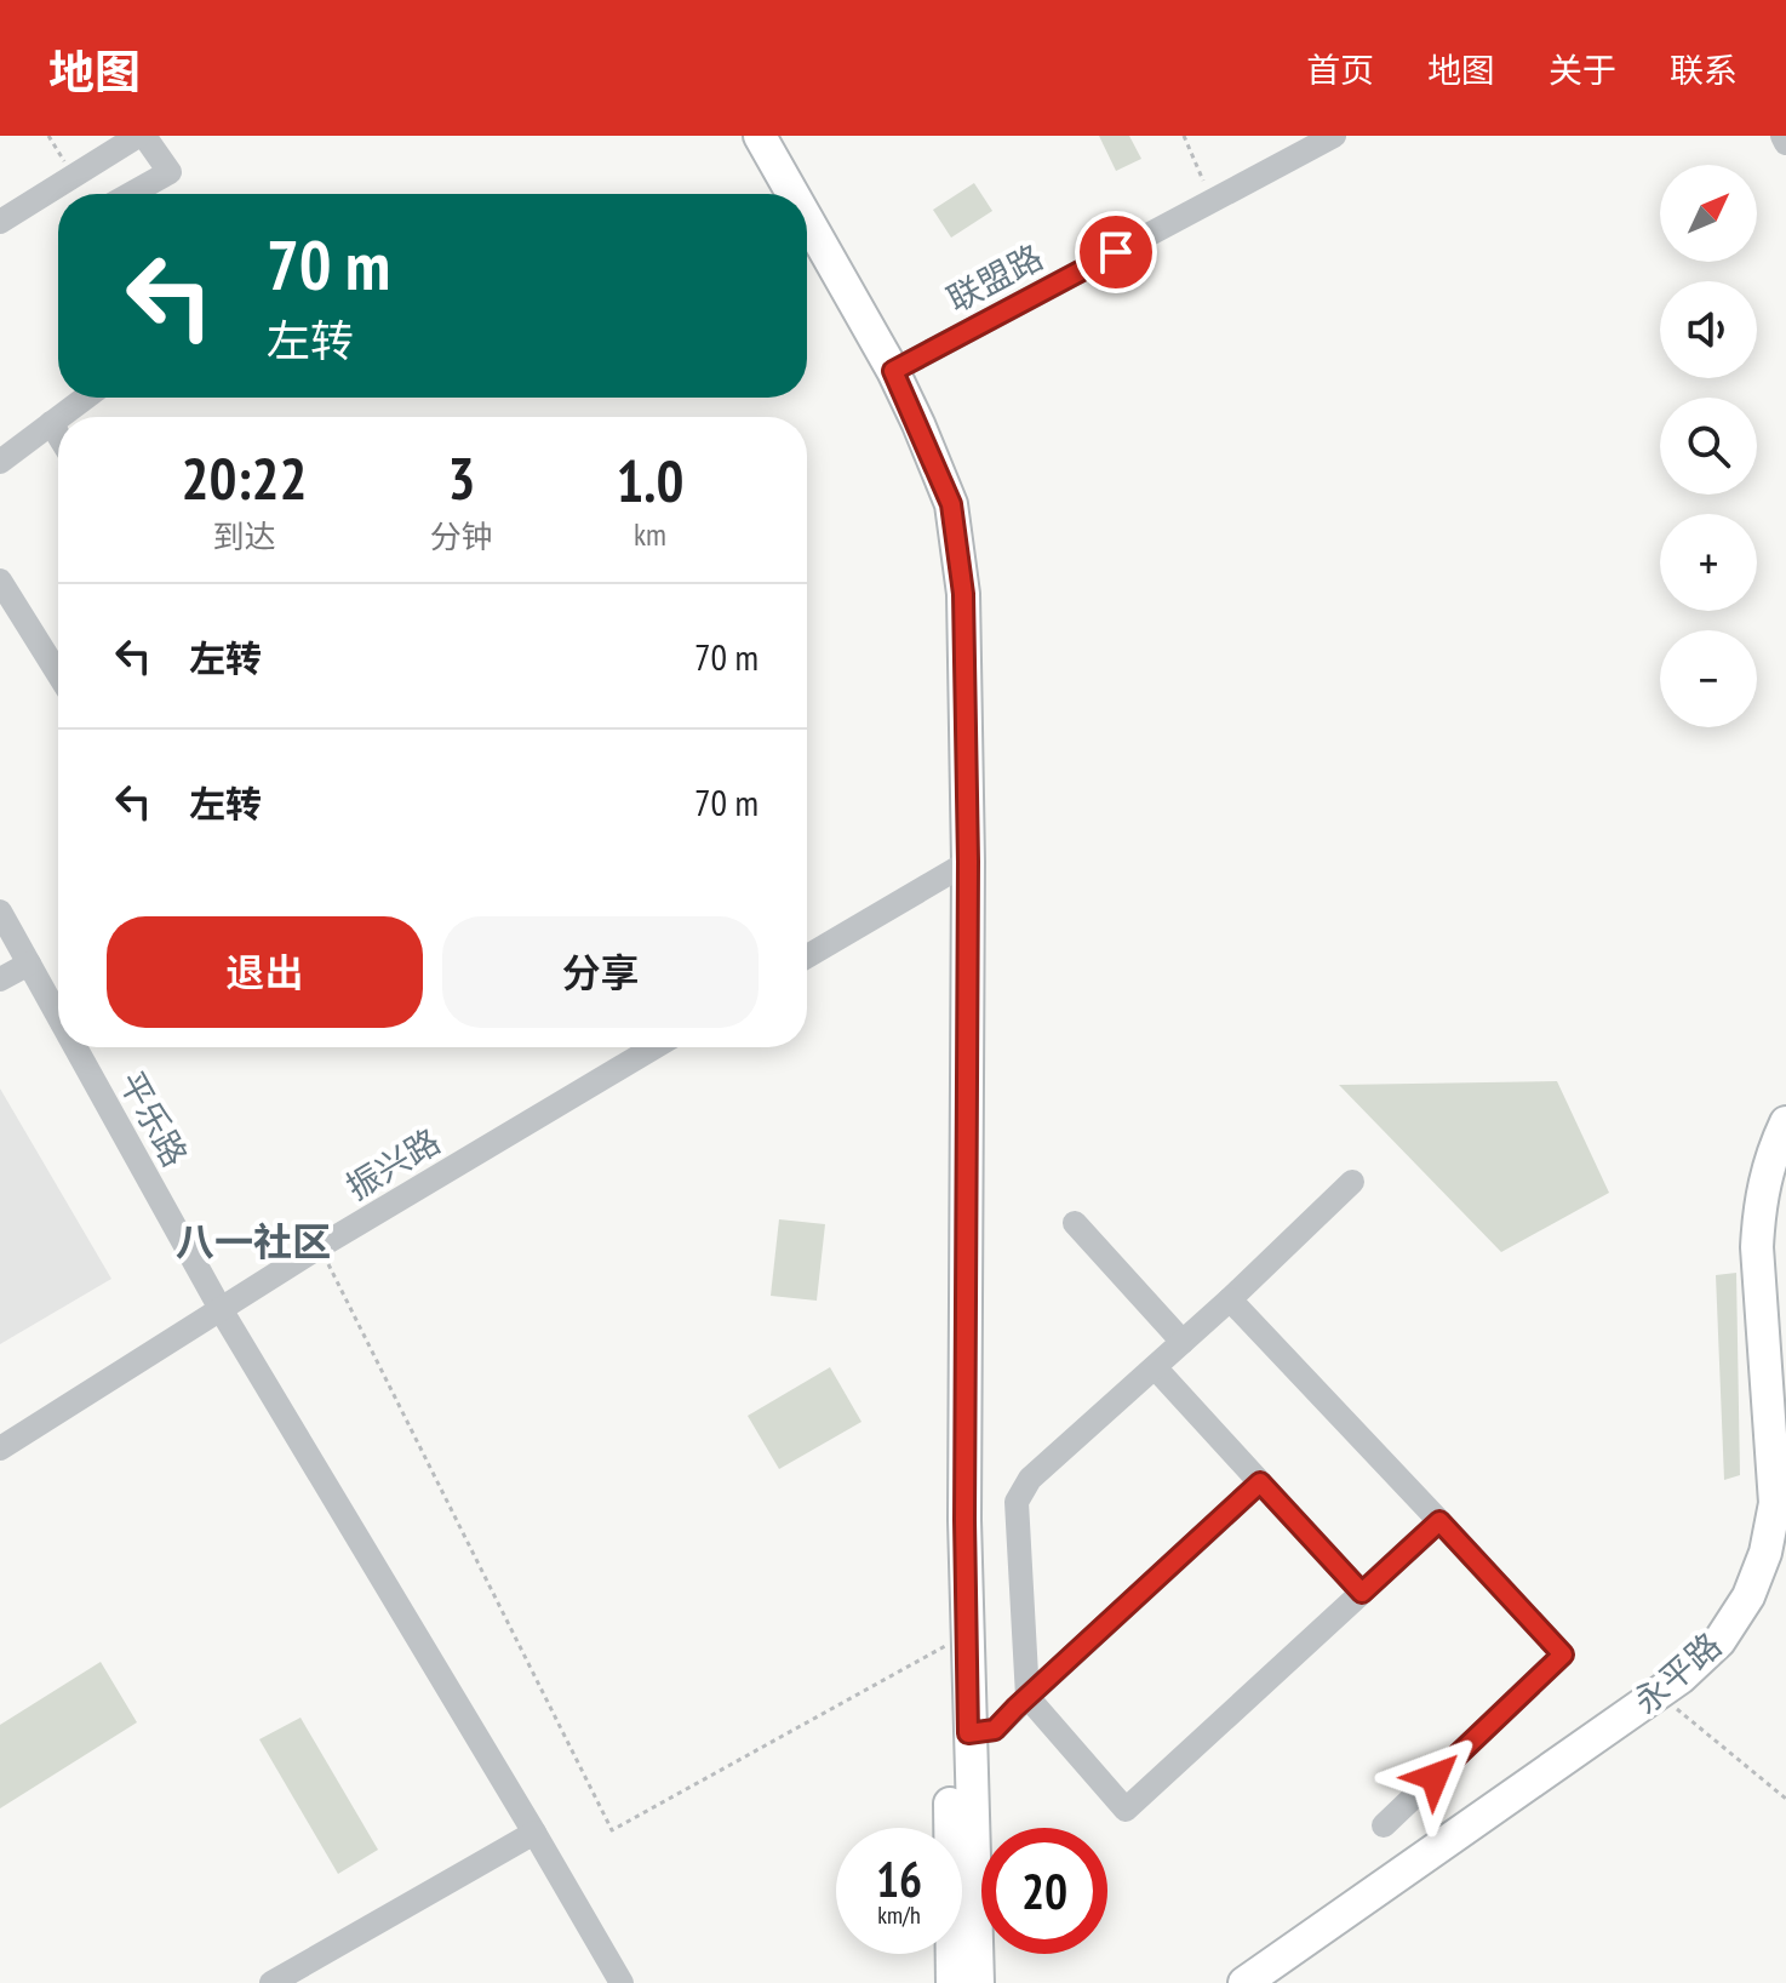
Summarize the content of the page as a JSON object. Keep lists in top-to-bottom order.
{
  "streets": {
    "main road": ["永平路"],
    "street": ["联盟路", "平乐路", "振兴路"]
  },
  "crossings": [
    ["平乐路", "振兴路"]
  ],
  "districts": ["八一社区"],
  "north": "top right",
  "page": {
    "header": "地图",
    "nav": [
      "首页",
      "地图",
      "关于",
      "联系"
    ],
    "map_buttons": ["+", "−"],
    "turn": ["70 m", "左转"],
    "eta": [
      "20:22",
      "到达",
      "3",
      "分钟",
      "1.0",
      "km"
    ],
    "list": [
      {
        "name": "左转",
        "value": "70 m"
      },
      {
        "name": "左转",
        "value": "70 m"
      }
    ],
    "buttons": ["退出", "分享"],
    "speed": "16 km/h",
    "limit": "20"
  }
}
